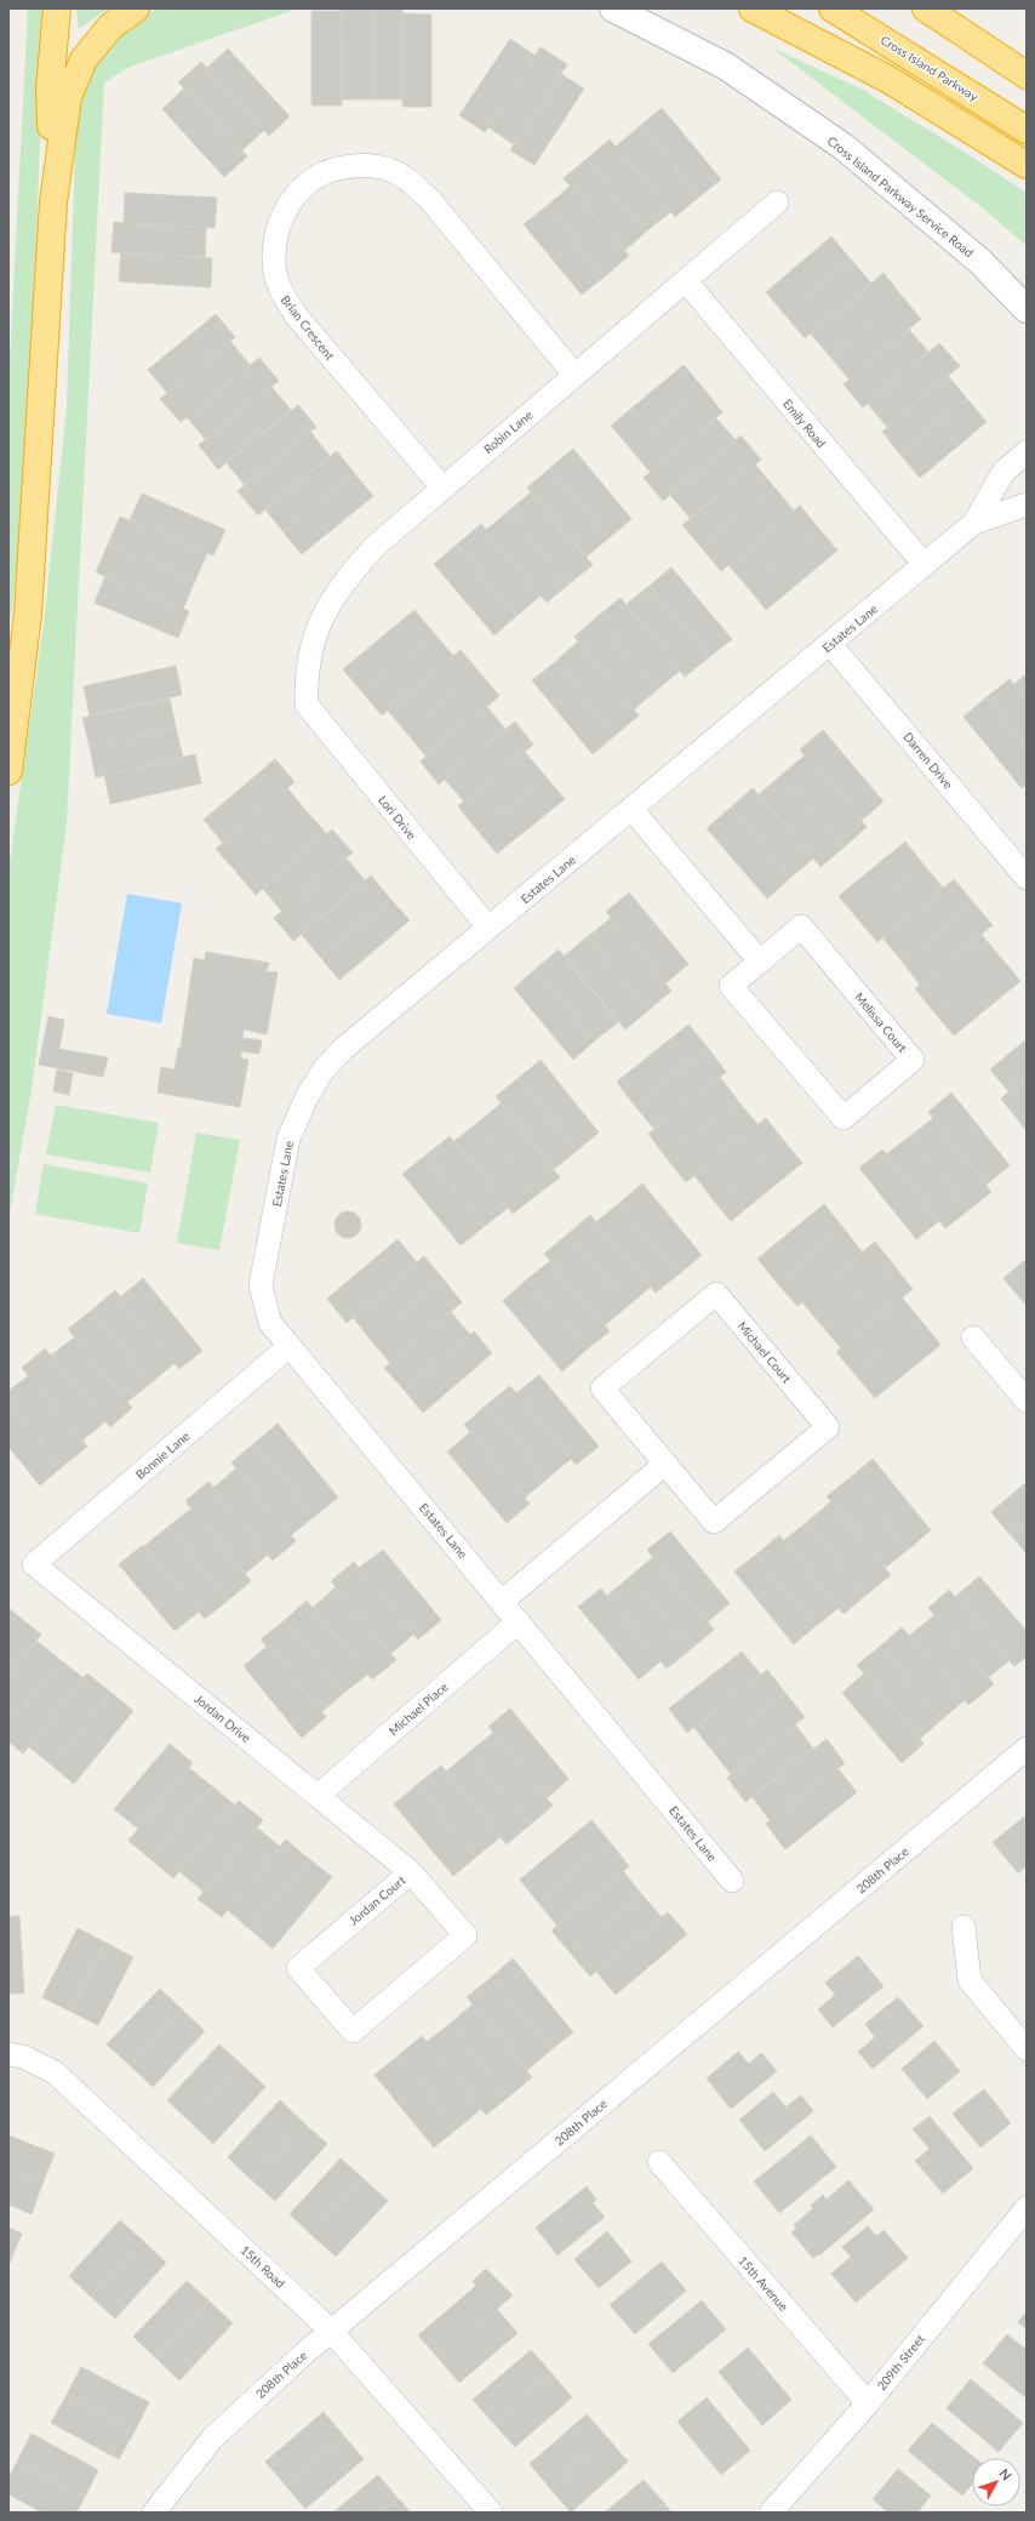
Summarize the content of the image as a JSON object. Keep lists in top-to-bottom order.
{
  "streets": {
    "highway": ["Cross Island Parkway"],
    "street": [
      "Cross Island Parkway Service Road",
      "Brian Crescent",
      "Emily Road",
      "Robin Lane",
      "Estates Lane",
      "Darren Drive",
      "Lori Drive",
      "Melissa Court",
      "Michael Court",
      "Bonnie Lane",
      "Michael Place",
      "Jordan Drive",
      "208th Place",
      "Jordan Court",
      "15th Road",
      "15th Avenue",
      "209th Street"
    ]
  },
  "crossings": [
    ["Brian Crescent", "Robin Lane"],
    ["Emily Road", "Robin Lane"],
    ["Emily Road", "Estates Lane"],
    ["Robin Lane", "Lori Drive"],
    ["Estates Lane", "Darren Drive"],
    ["Estates Lane", "Lori Drive"],
    ["Estates Lane", "Bonnie Lane"],
    ["Estates Lane", "Michael Place"],
    ["Bonnie Lane", "Jordan Drive"],
    ["Michael Place", "Jordan Drive"],
    ["Jordan Drive", "Jordan Court"],
    ["208th Place", "15th Road"],
    ["15th Avenue", "209th Street"]
  ],
  "north": "top right"
}
